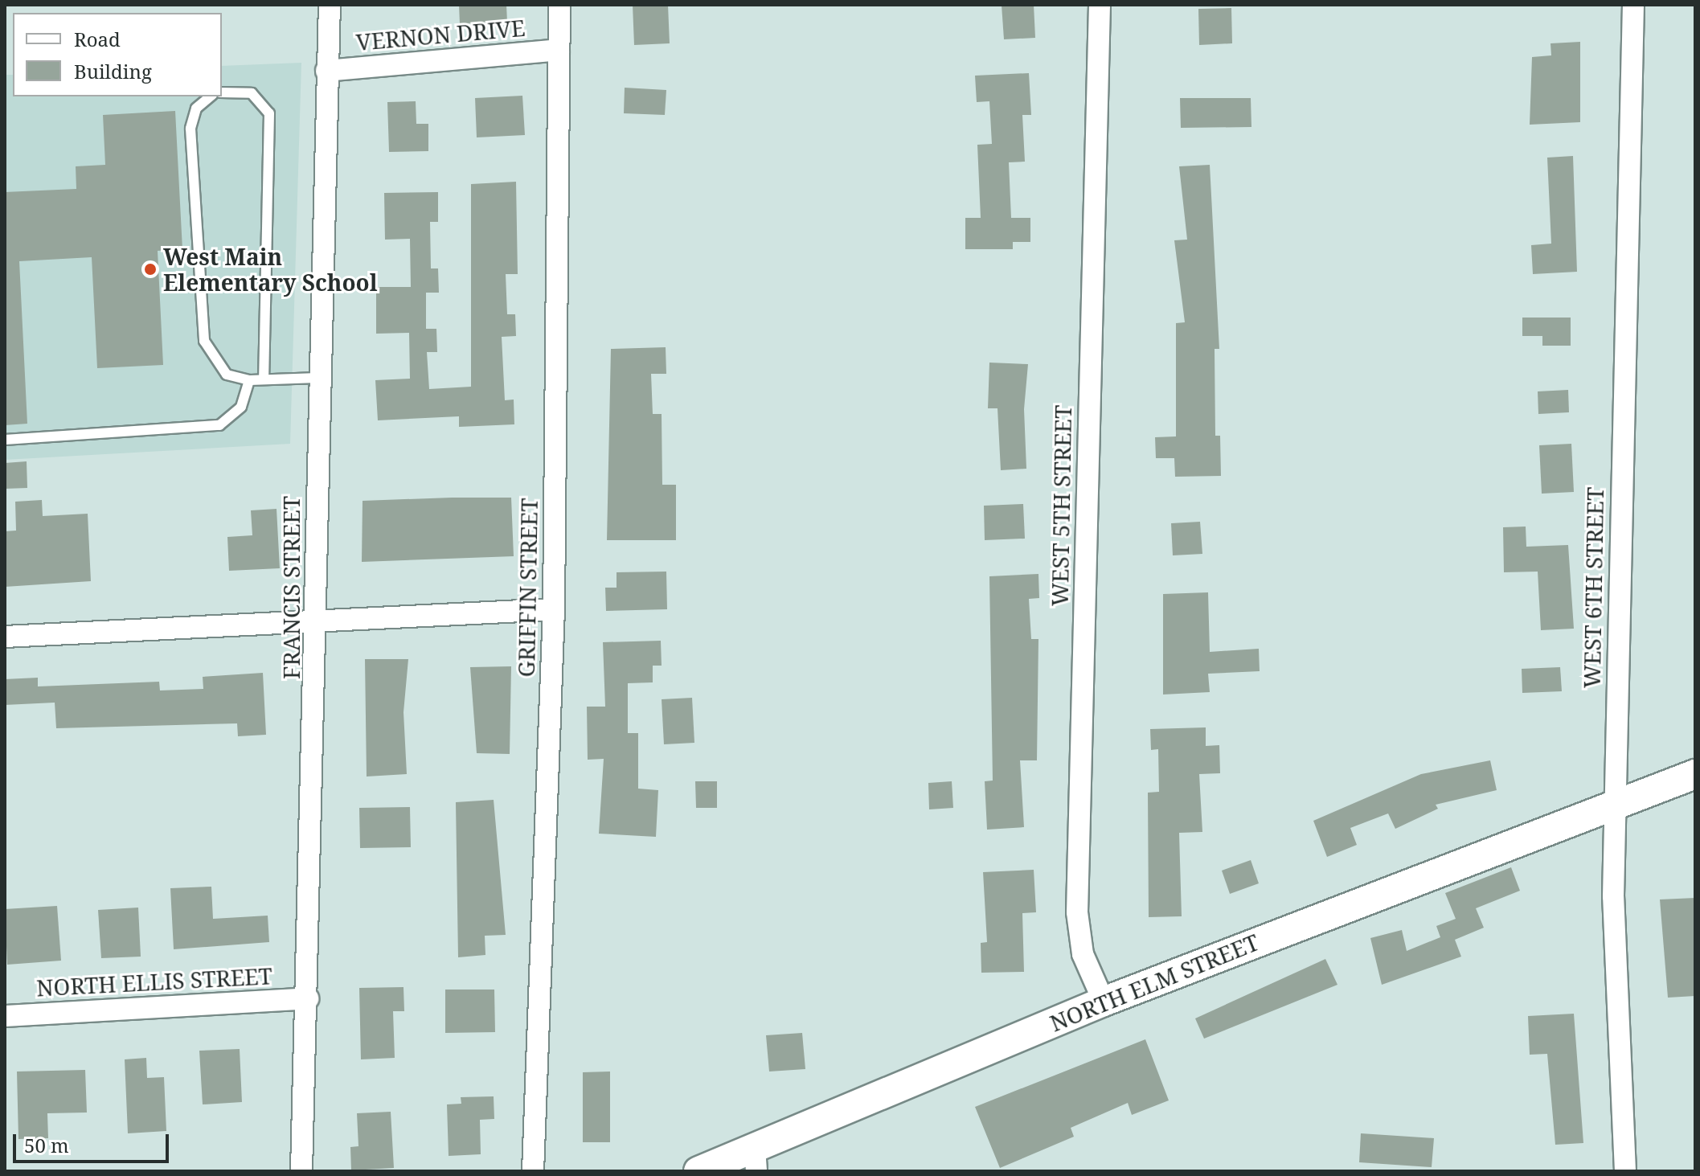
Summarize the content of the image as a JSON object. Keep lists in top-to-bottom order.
{
  "streets": {
    "street": [
      "VERNON DRIVE",
      "WEST 5TH STREET",
      "FRANCIS STREET",
      "GRIFFIN STREET",
      "WEST 6TH STREET",
      "NORTH ELLIS STREET",
      "NORTH ELM STREET"
    ]
  },
  "crossings": [
    ["VERNON DRIVE", "FRANCIS STREET"],
    ["VERNON DRIVE", "GRIFFIN STREET"],
    ["WEST 5TH STREET", "NORTH ELM STREET"],
    ["FRANCIS STREET", "NORTH ELLIS STREET"],
    ["WEST 6TH STREET", "NORTH ELM STREET"]
  ],
  "places": ["West Main Elementary School"],
  "legend": ["Road", "Building"],
  "scale_bar": "50 m"
}
